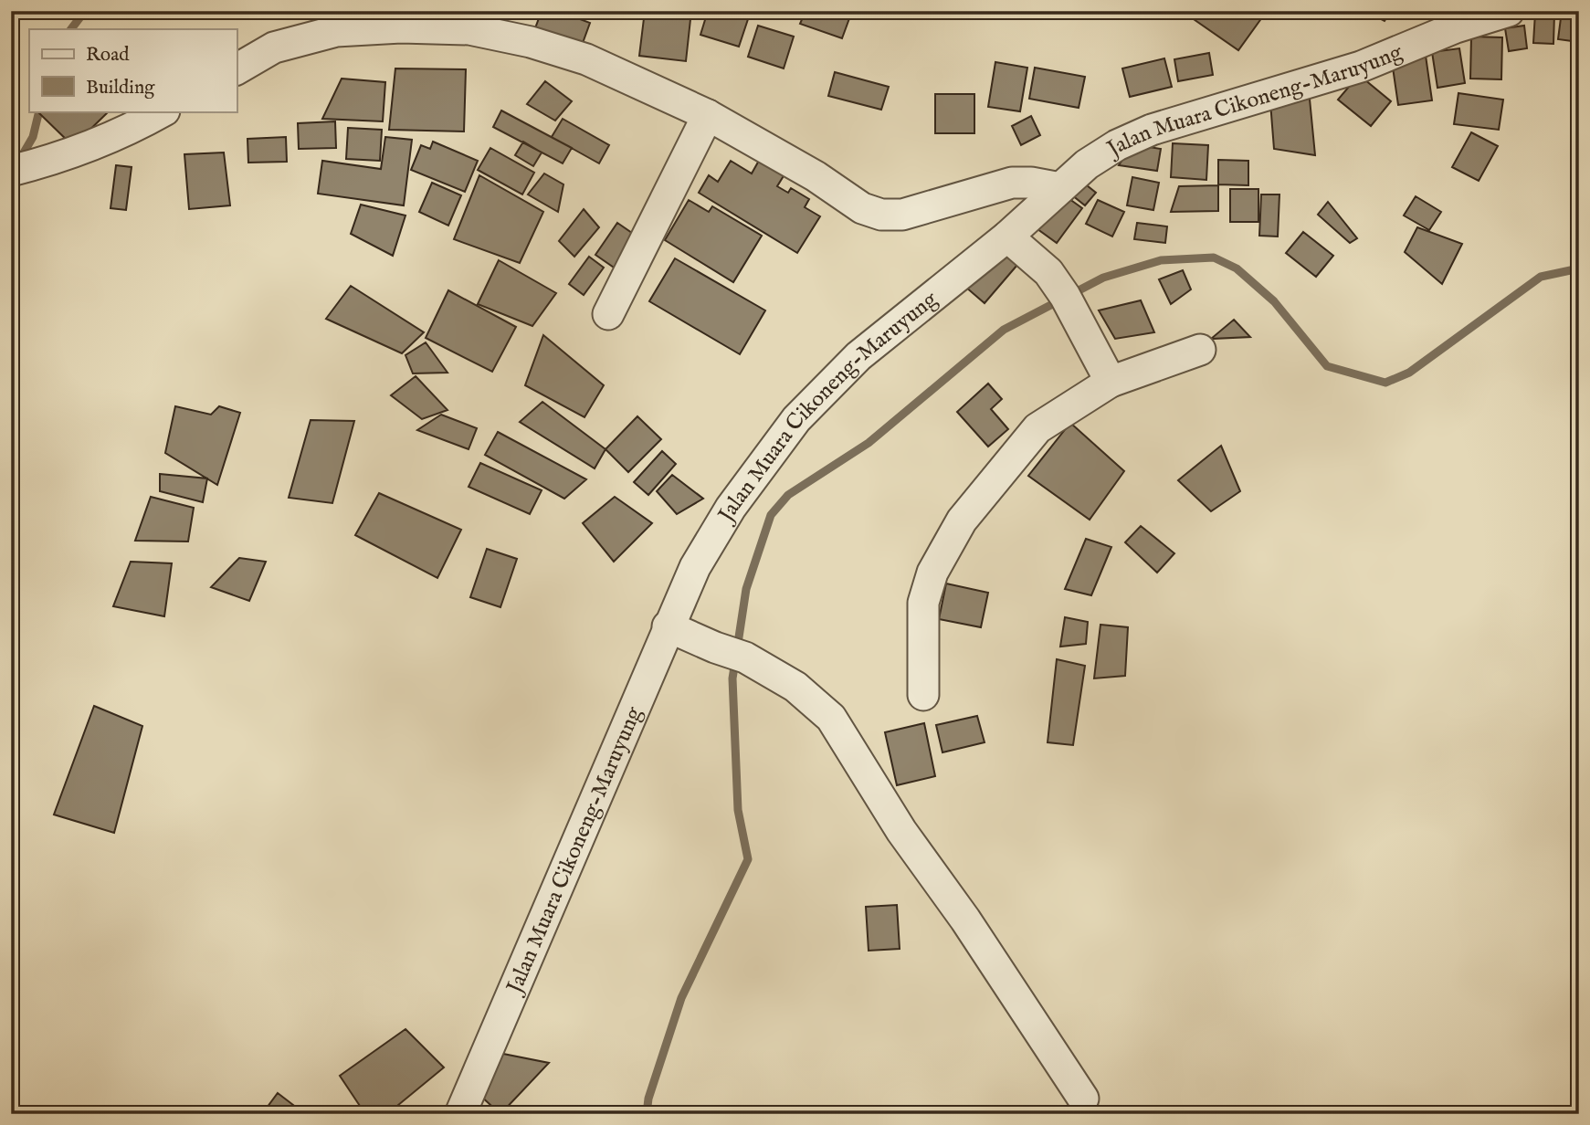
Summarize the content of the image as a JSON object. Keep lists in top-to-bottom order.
{
  "streets": {
    "street": ["Jalan Muara Cikoneng-Maruyung"]
  },
  "legend": ["Road", "Building"]
}
